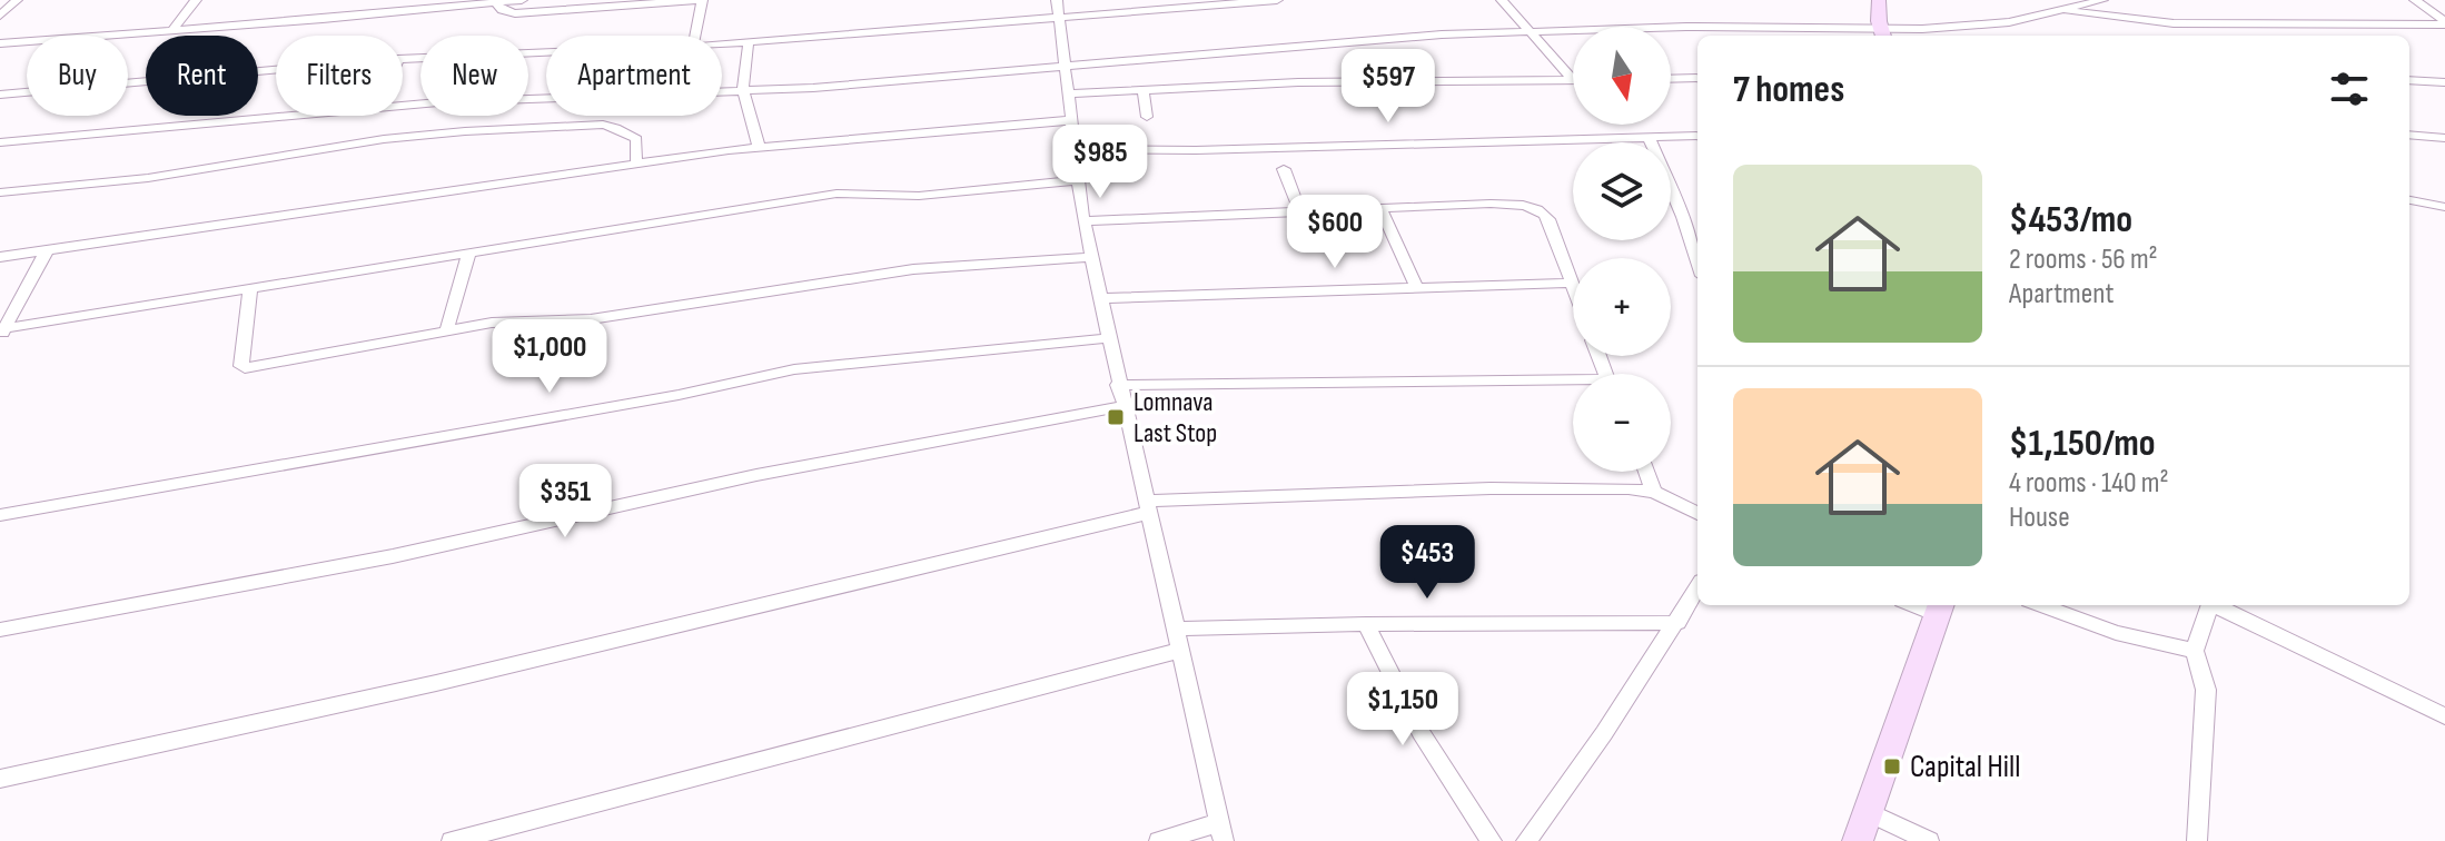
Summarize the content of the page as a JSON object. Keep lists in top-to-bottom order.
{
  "places": {
    "transit": ["Lomnava Last Stop", "Capital Hill"]
  },
  "north": "bottom",
  "page": {
    "map_buttons": ["+", "−"],
    "chip": [
      "Buy",
      "Rent",
      "Filters",
      "New",
      "Apartment"
    ],
    "heading": "7 homes",
    "price": [
      "$597",
      "$985",
      "$600",
      "$1,000",
      "$351",
      "$453",
      "$1,150"
    ],
    "list": [
      {
        "name": "$453/mo",
        "note": "2 rooms · 56 m² · Apartment"
      },
      {
        "name": "$1,150/mo",
        "note": "4 rooms · 140 m² · House"
      }
    ]
  }
}
